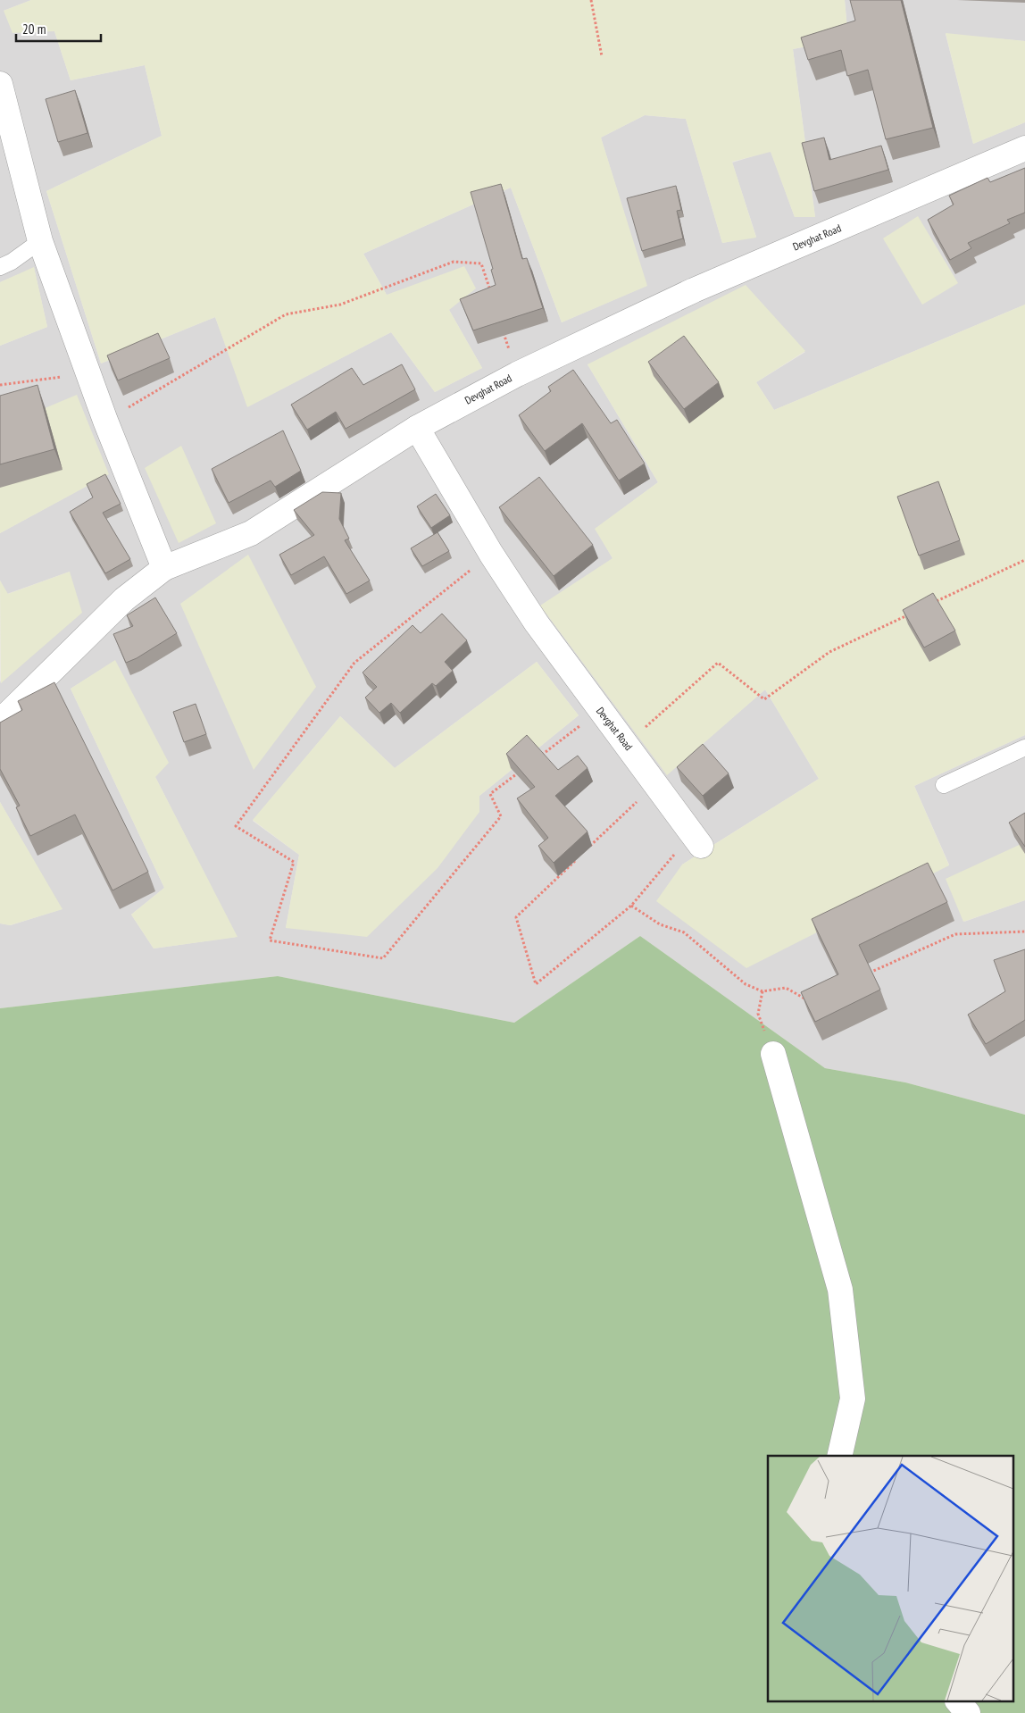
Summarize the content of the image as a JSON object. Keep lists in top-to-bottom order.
{
  "streets": {
    "street": ["Devghat Road"]
  },
  "scale_bar": "20 m"
}
